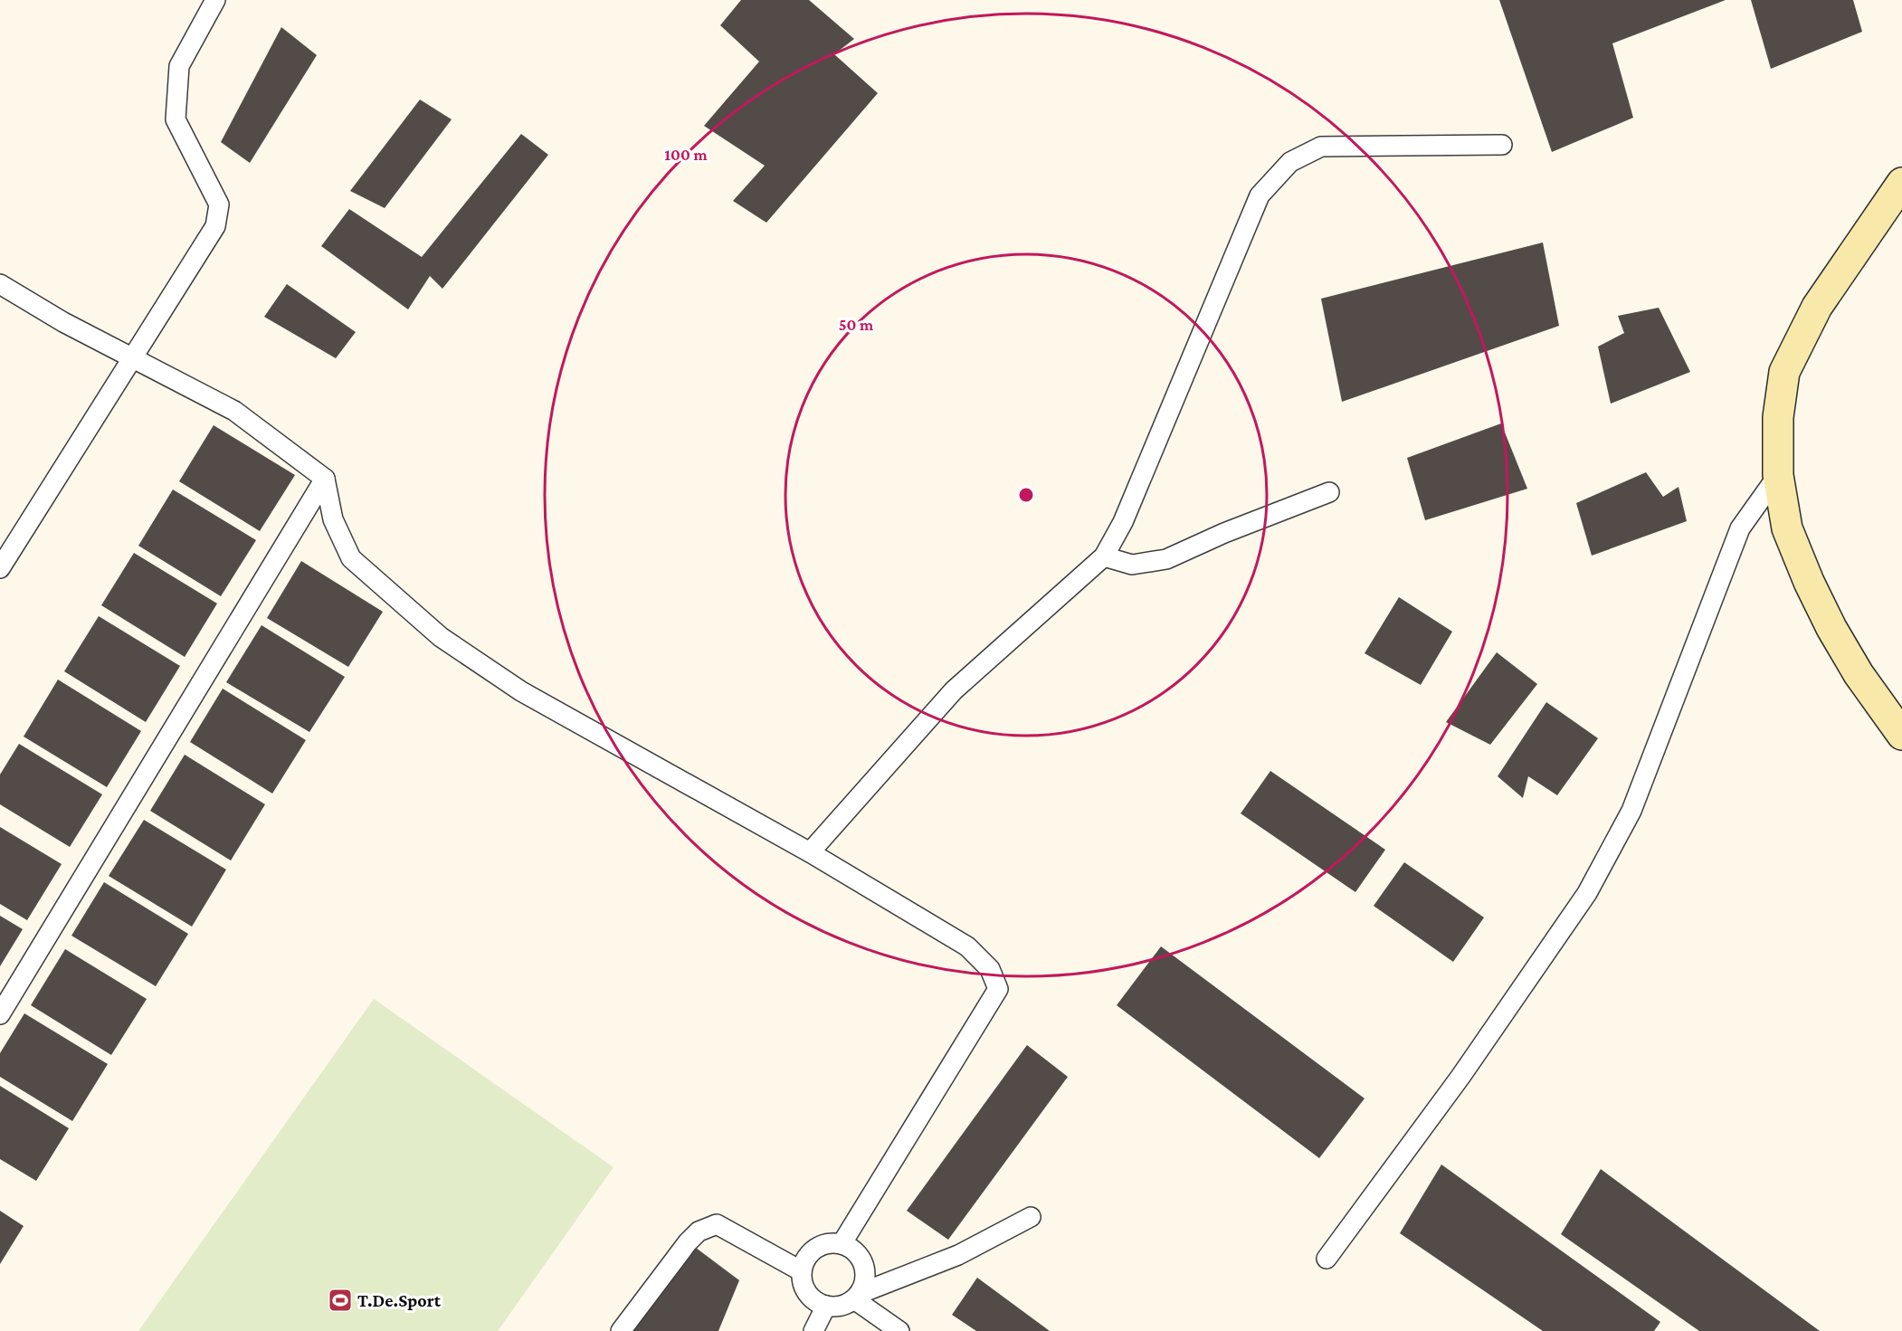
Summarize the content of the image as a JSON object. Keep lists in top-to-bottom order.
{
  "places": {
    "sports": ["T.De.Sport"]
  },
  "rings": ["100 m", "50 m"]
}
